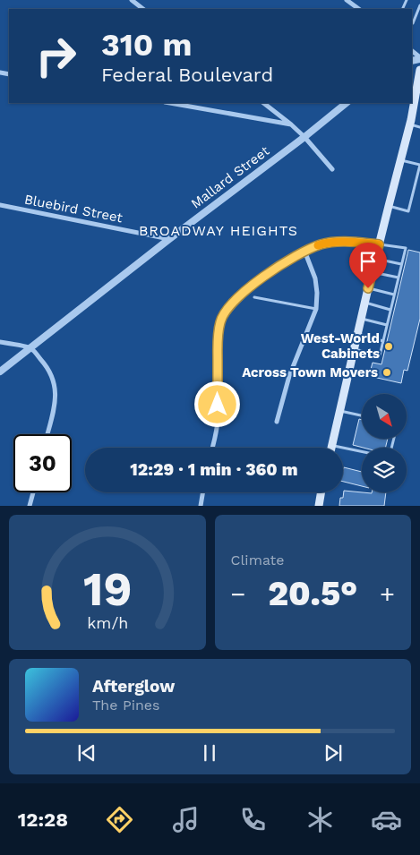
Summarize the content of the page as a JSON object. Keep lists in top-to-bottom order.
{
  "streets": {
    "street": ["Mallard Street", "Bluebird Street"]
  },
  "crossings": [
    ["Mallard Street", "Bluebird Street"]
  ],
  "districts": ["BROADWAY HEIGHTS"],
  "places": ["West-World Cabinets", "Across Town Movers"],
  "north": "bottom right",
  "page": {
    "turn": ["310 m", "Federal Boulevard"],
    "limit": "30",
    "trip": "12:29 · 1 min · 360 m",
    "tile": "Climate",
    "heat": ["−", "20.5°", "+"],
    "song": ["Afterglow", "The Pines"],
    "tabs": "12:28",
    "gauge": ["19", "km/h"]
  }
}
